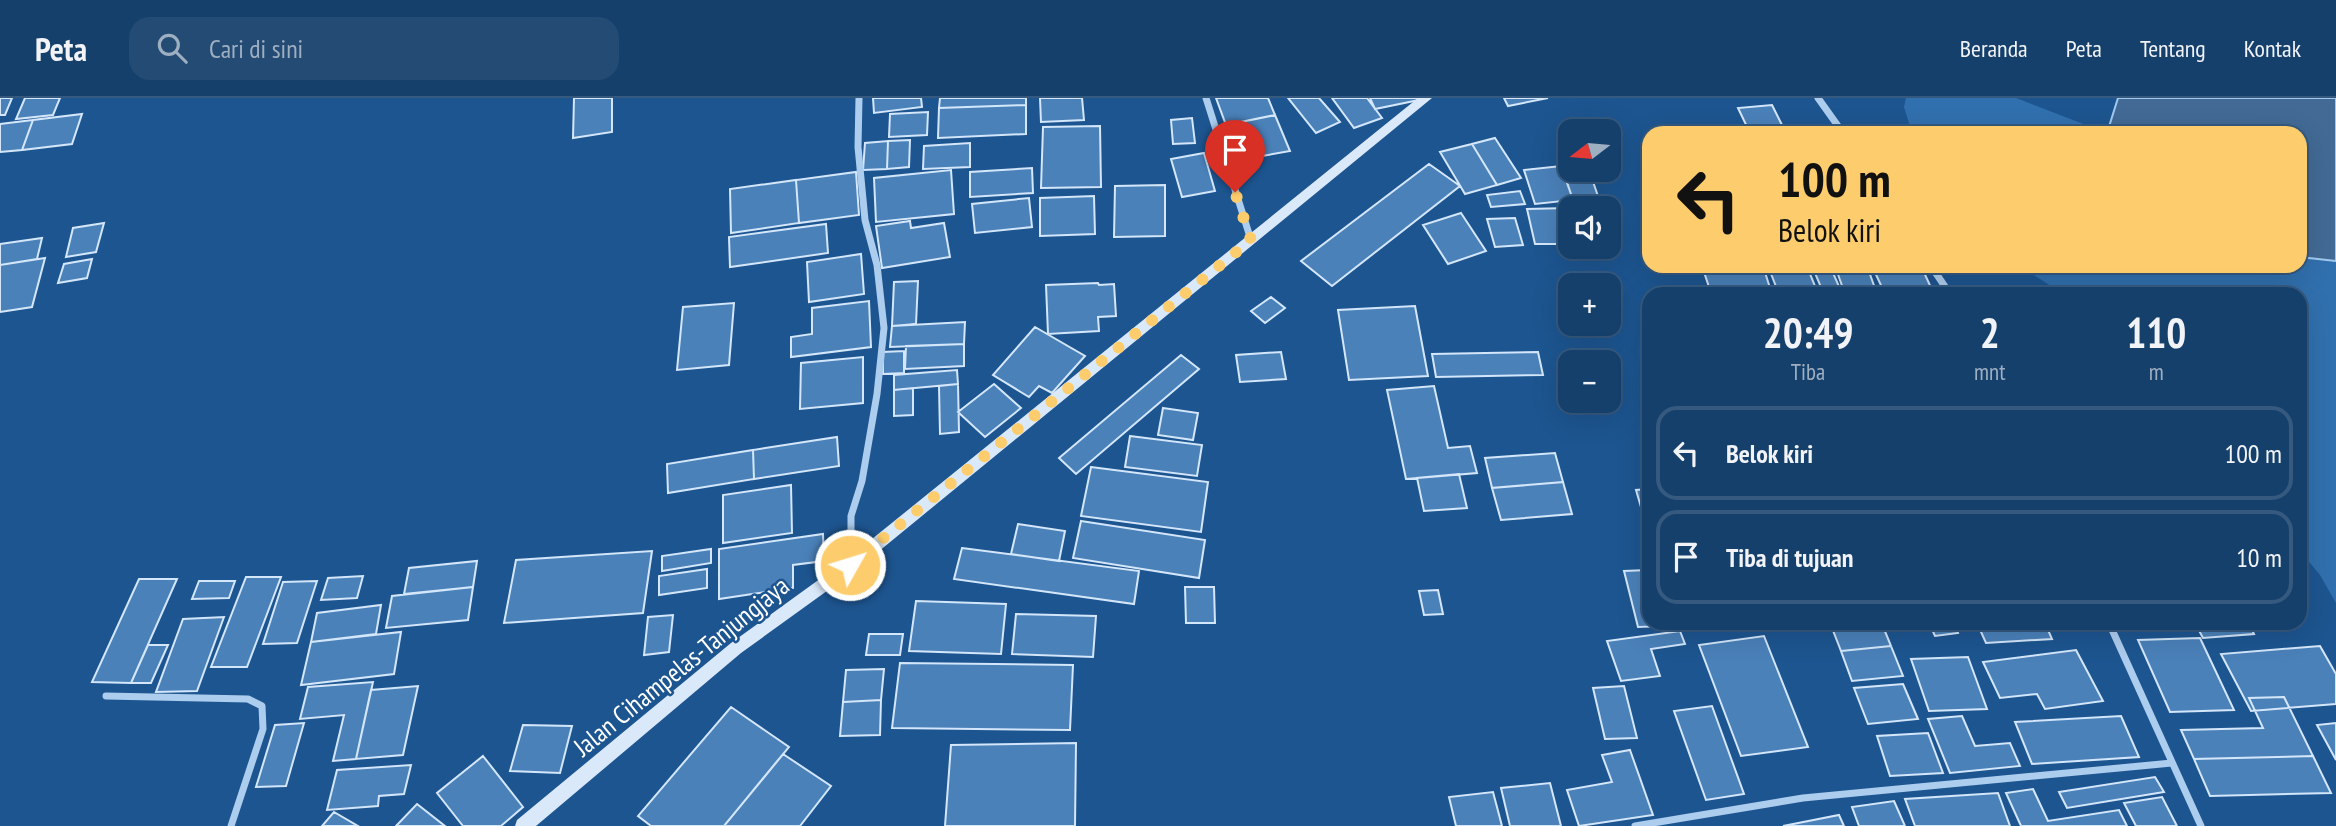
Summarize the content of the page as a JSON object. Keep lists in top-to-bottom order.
{
  "streets": {
    "main road": ["Jalan Cihampelas-Tanjungjaya"]
  },
  "north": "left",
  "page": {
    "header": "Peta",
    "search": "Cari di sini",
    "nav": [
      "Beranda",
      "Peta",
      "Tentang",
      "Kontak"
    ],
    "map_buttons": ["+", "−"],
    "turn": ["100 m", "Belok kiri"],
    "eta": [
      "20:49",
      "Tiba",
      "2",
      "mnt",
      "110",
      "m"
    ],
    "list": [
      {
        "name": "Belok kiri",
        "value": "100 m"
      },
      {
        "name": "Tiba di tujuan",
        "value": "10 m"
      }
    ]
  }
}
